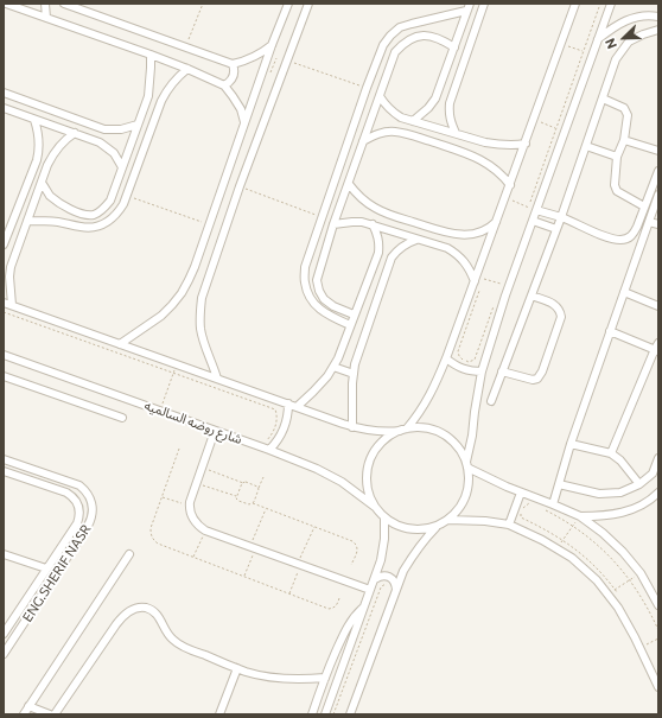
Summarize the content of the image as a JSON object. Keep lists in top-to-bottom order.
{
  "streets": {
    "street": ["شارع روضه السالميه", "ENG.SHERIF NASR"]
  },
  "north": "bottom left"
}
